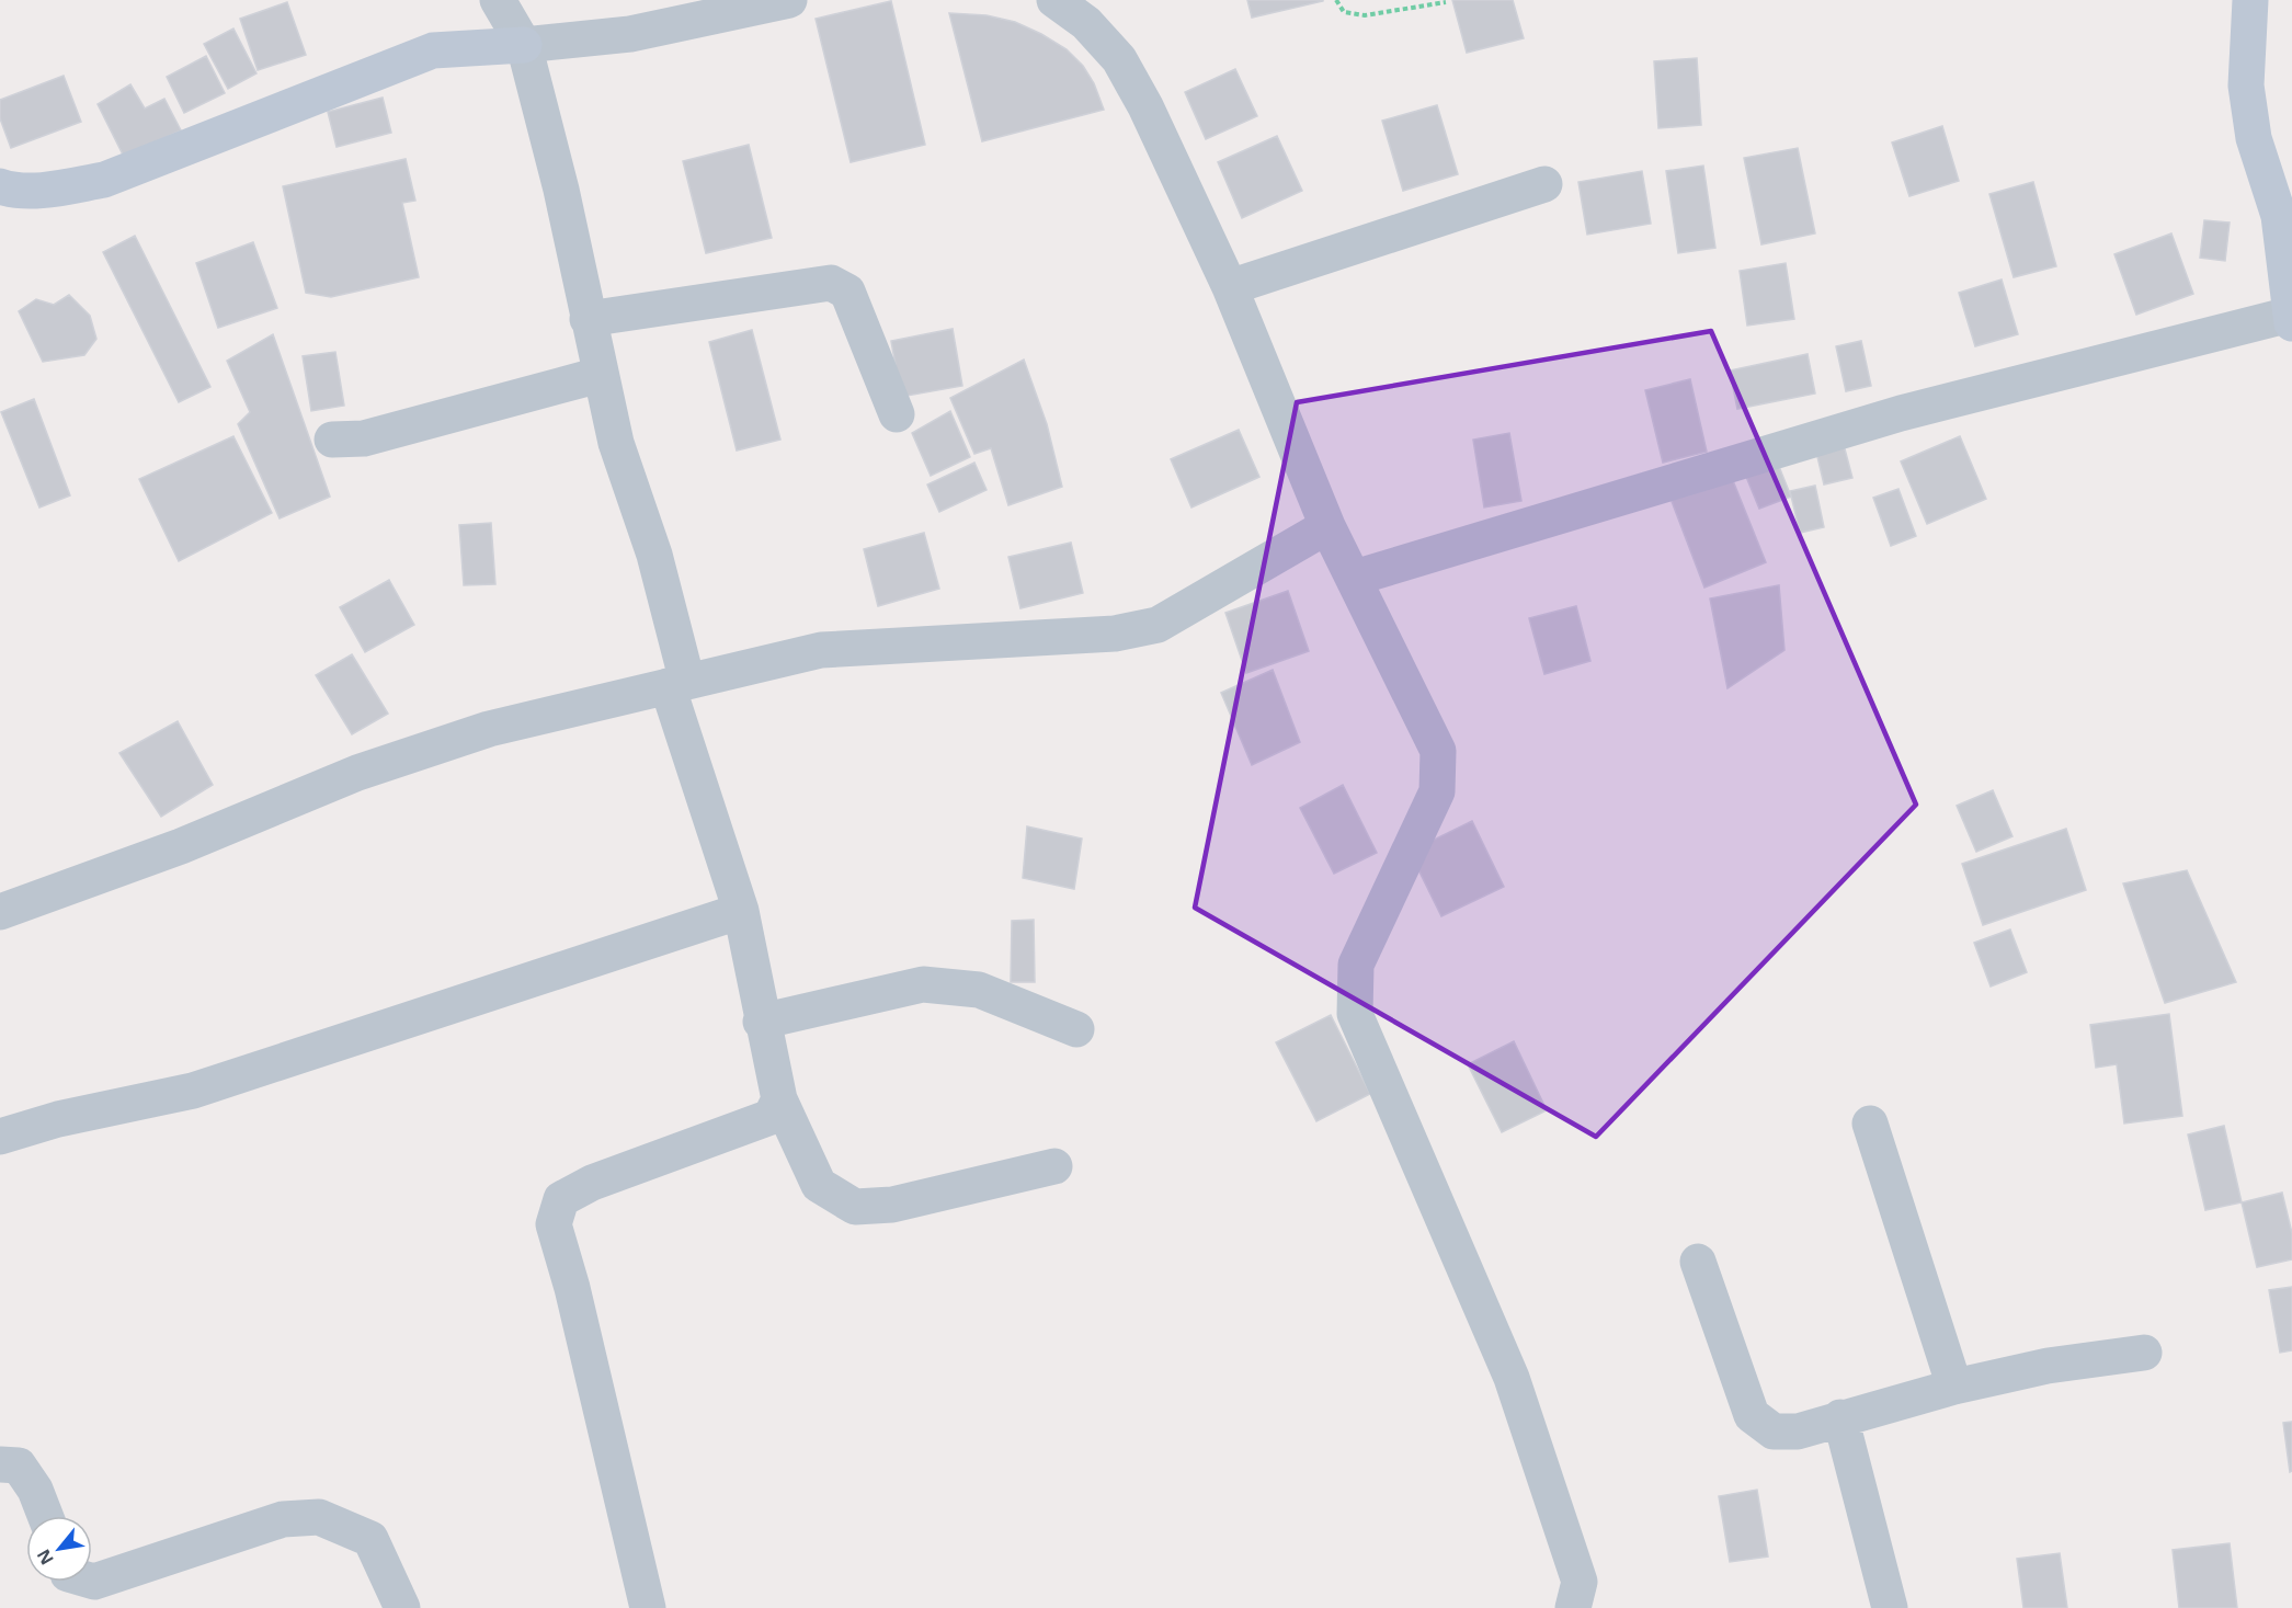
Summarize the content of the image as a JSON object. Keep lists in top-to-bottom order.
{
  "north": "bottom left"
}
